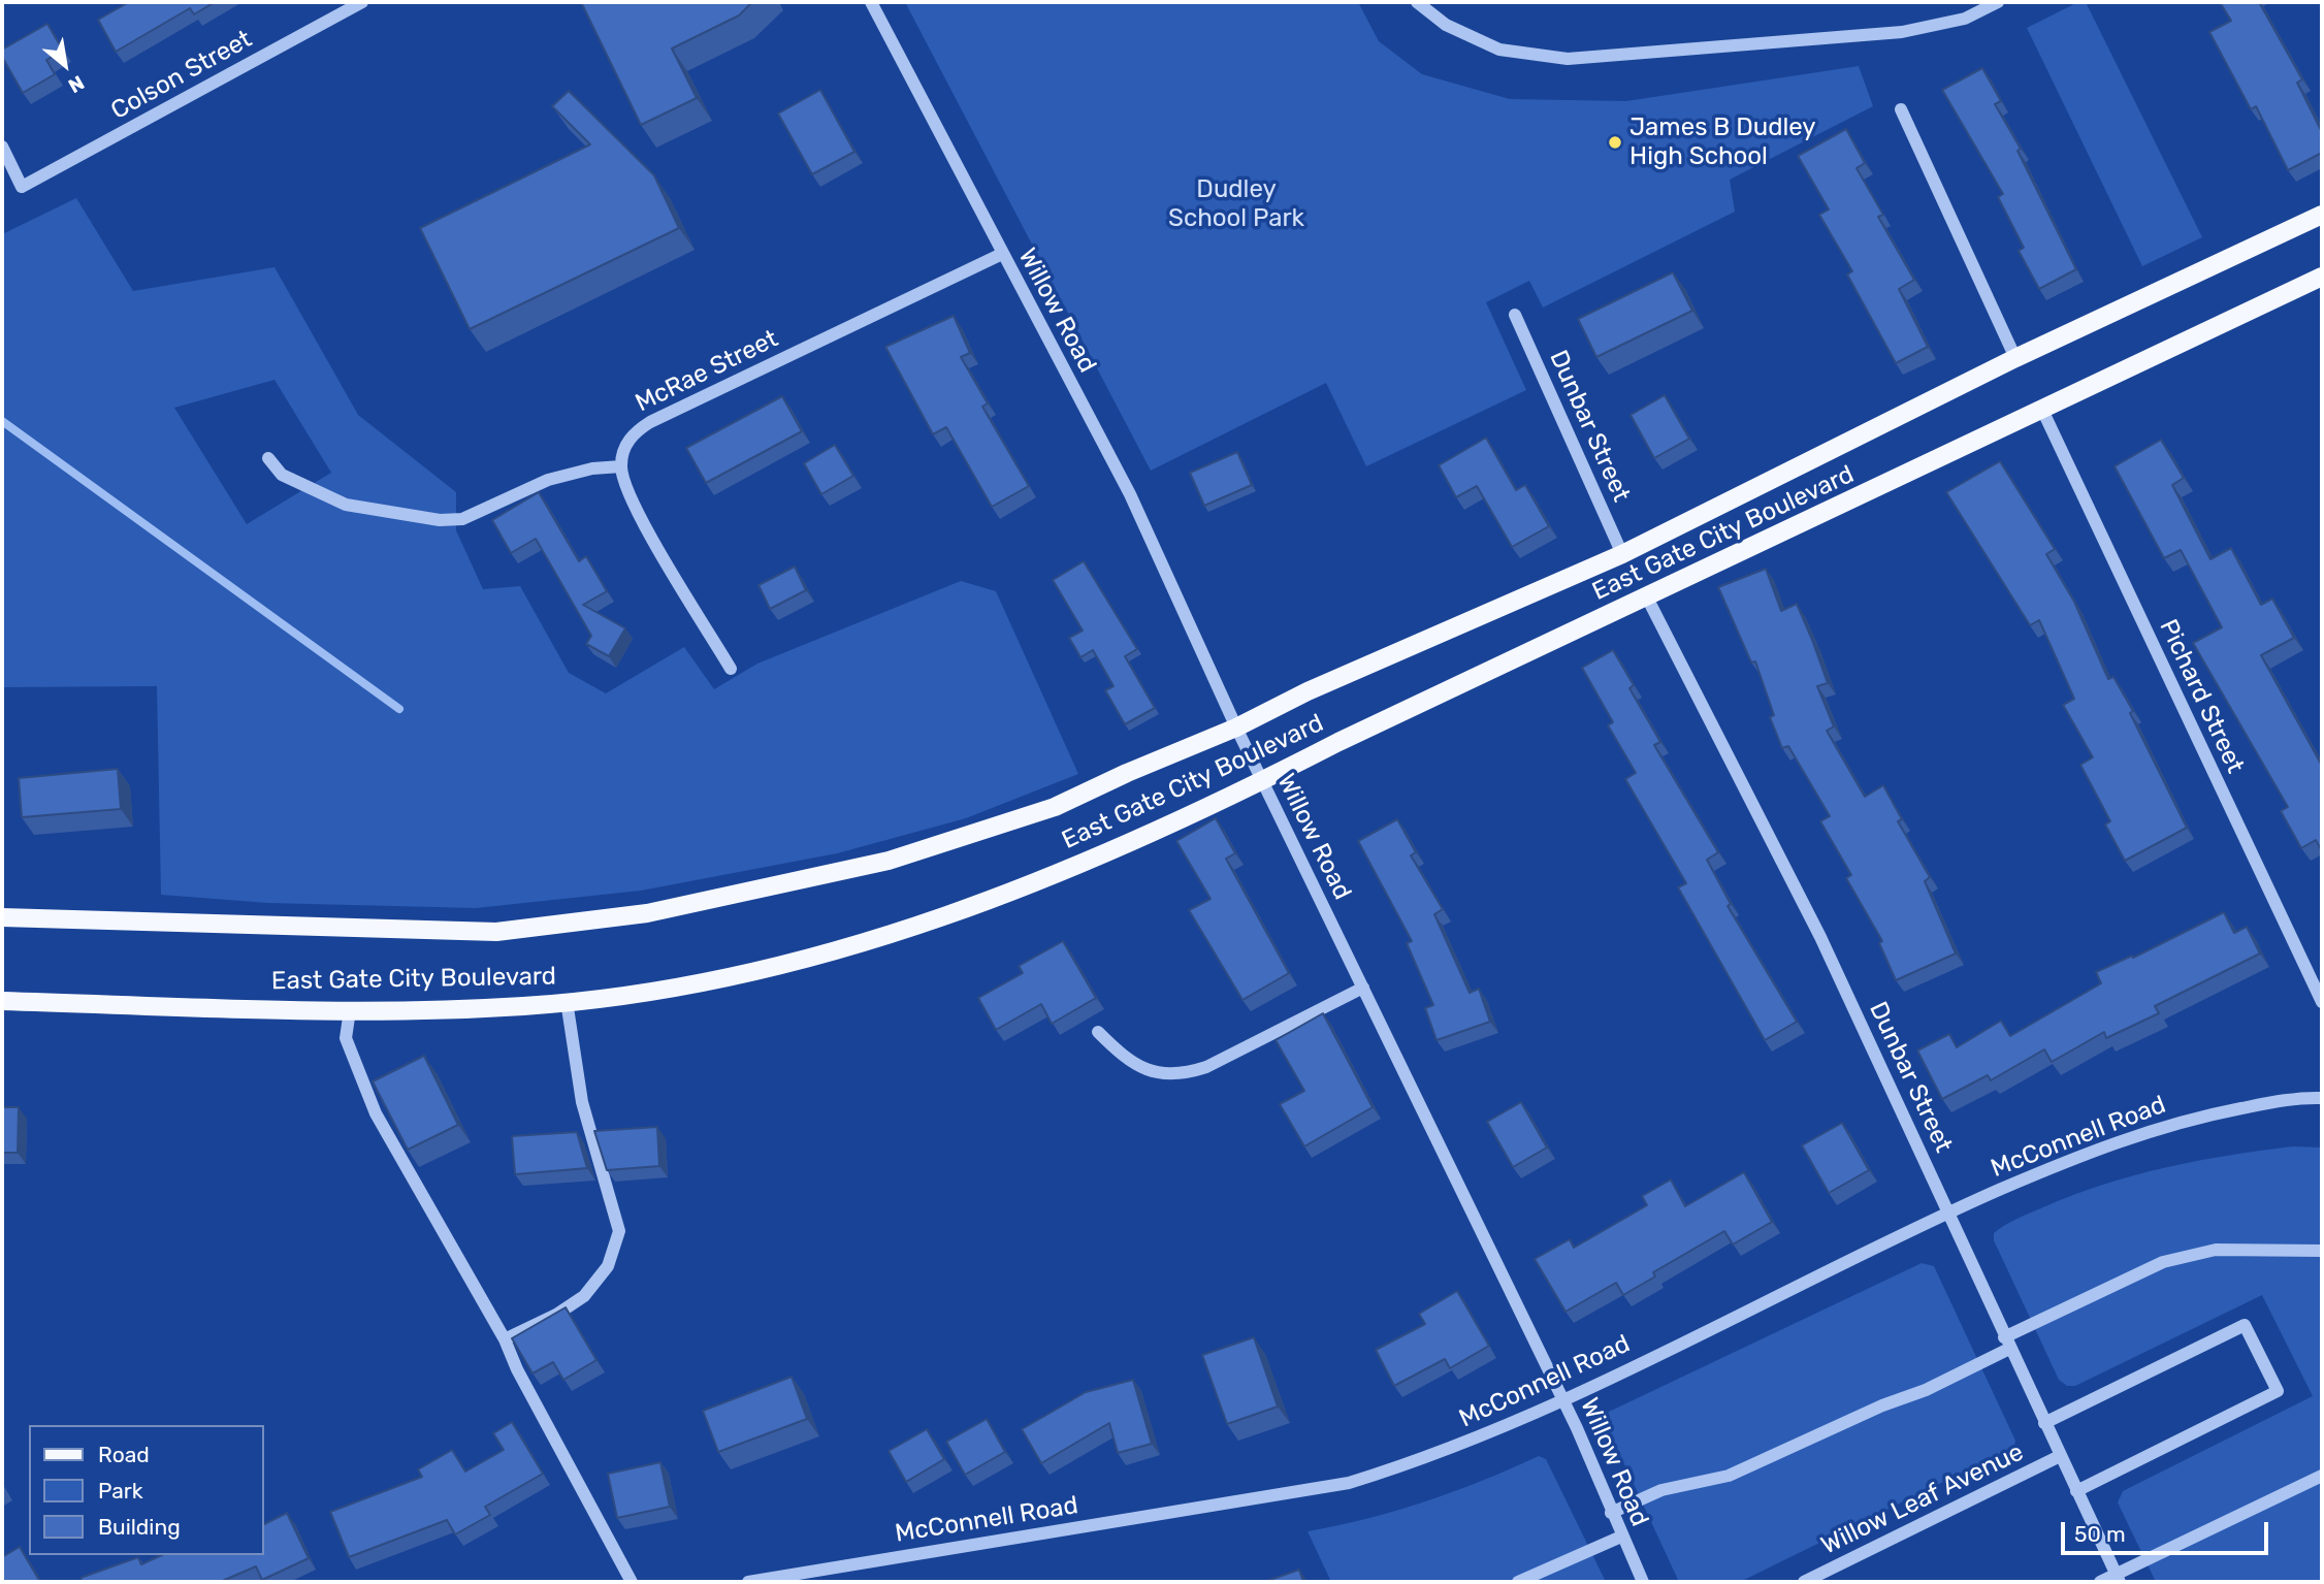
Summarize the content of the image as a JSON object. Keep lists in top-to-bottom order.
{
  "streets": {
    "main road": ["East Gate City Boulevard"],
    "street": [
      "Colson Street",
      "Willow Road",
      "McRae Street",
      "Dunbar Street",
      "Pichard Street",
      "McConnell Road",
      "Willow Leaf Avenue"
    ]
  },
  "crossings": [
    ["Willow Road", "McRae Street"],
    ["Willow Road", "East Gate City Boulevard"],
    ["Willow Road", "McConnell Road"],
    ["Dunbar Street", "East Gate City Boulevard"],
    ["Dunbar Street", "McConnell Road"],
    ["Dunbar Street", "Willow Leaf Avenue"],
    ["East Gate City Boulevard", "Pichard Street"]
  ],
  "parks": ["Dudley School Park"],
  "places": ["James B Dudley High School"],
  "legend": ["Road", "Park", "Building"],
  "scale_bar": "50 m",
  "north": "bottom right"
}
